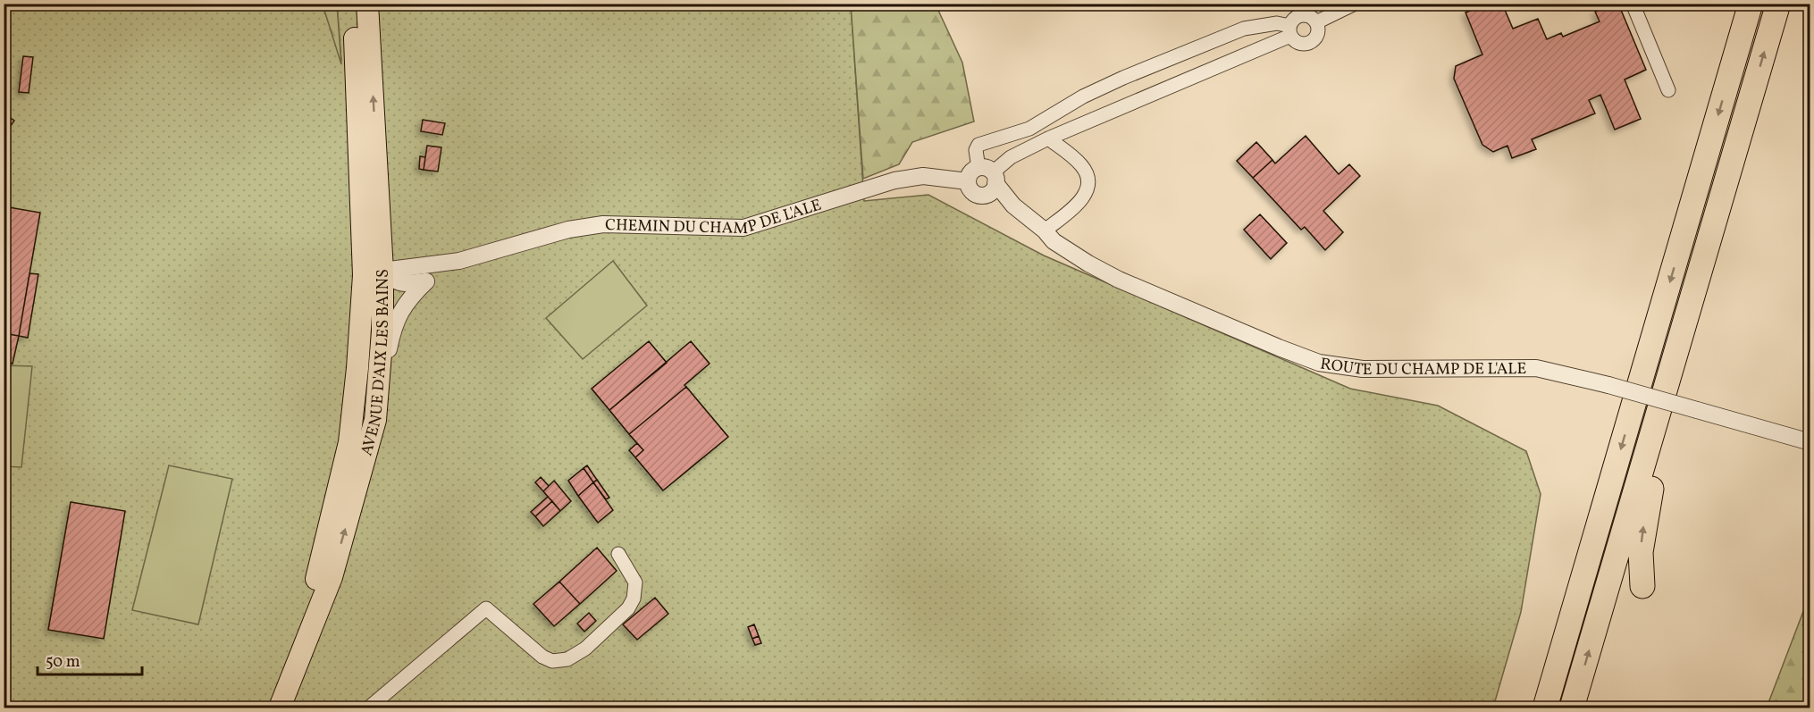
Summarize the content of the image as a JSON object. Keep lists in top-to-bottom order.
{
  "streets": {
    "main road": ["AVENUE D'AIX LES BAINS"],
    "street": ["CHEMIN DU CHAMP DE L'ALE", "ROUTE DU CHAMP DE L'ALE"]
  },
  "crossings": [
    ["CHEMIN DU CHAMP DE L'ALE", "ROUTE DU CHAMP DE L'ALE"]
  ],
  "scale_bar": "50 m"
}
